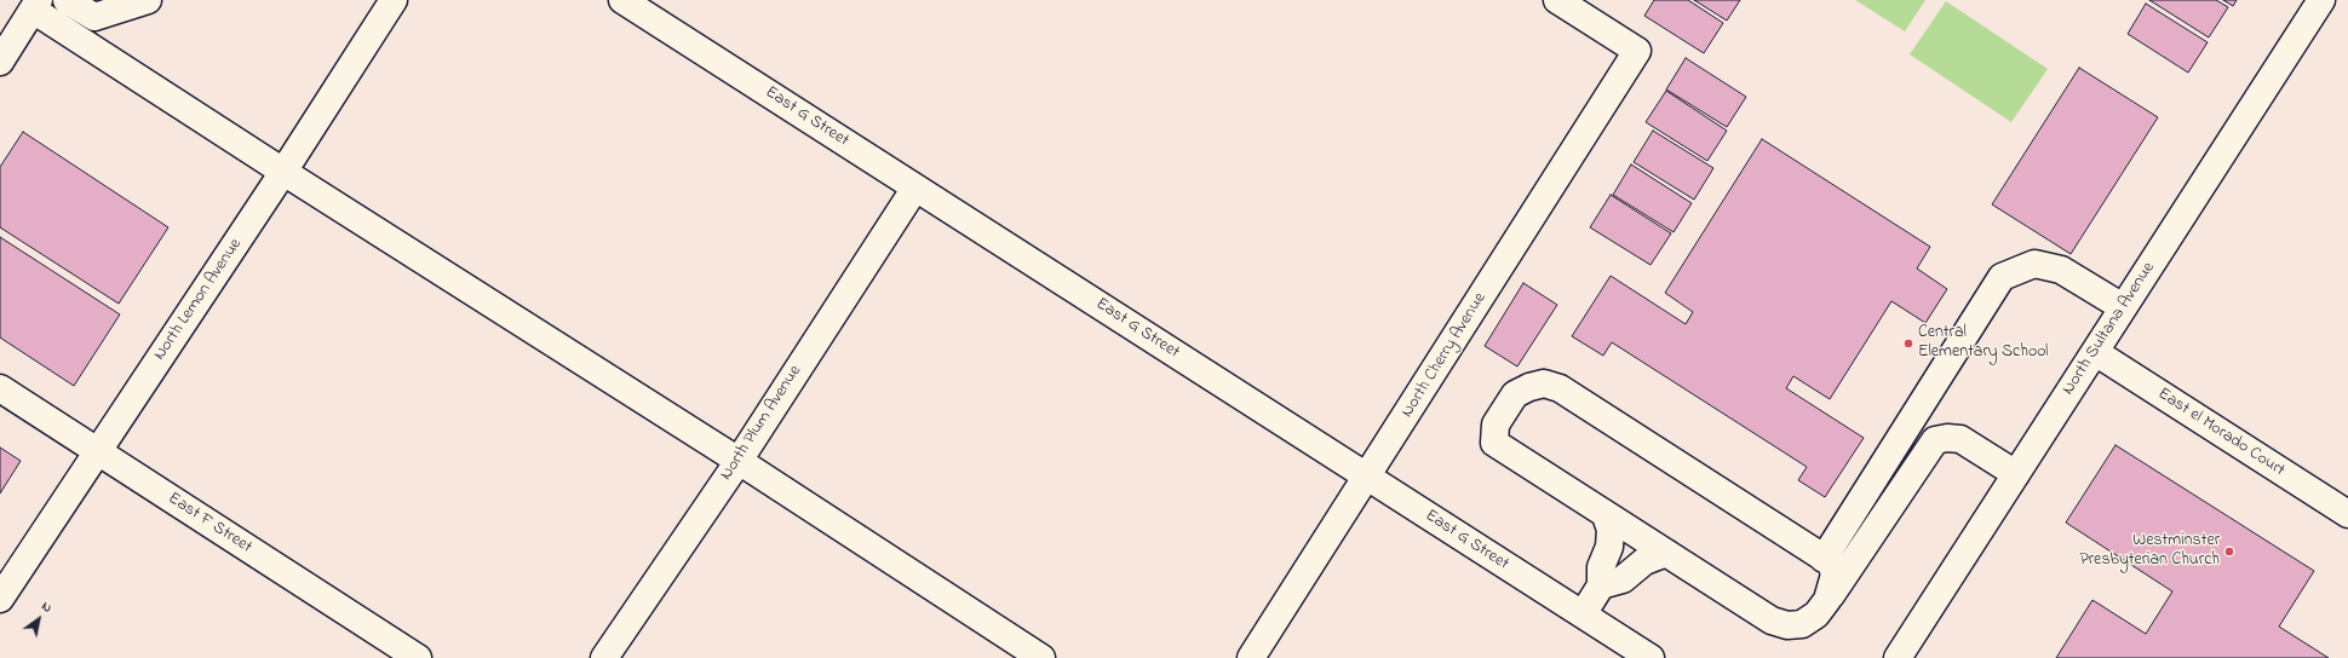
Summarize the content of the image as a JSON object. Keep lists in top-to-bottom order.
{
  "streets": {
    "street": [
      "East G Street",
      "North Lemon Avenue",
      "North Sultana Avenue",
      "North Cherry Avenue",
      "North Plum Avenue",
      "East el Morado Court",
      "East F Street"
    ]
  },
  "crossings": [
    ["East G Street", "North Cherry Avenue"],
    ["East G Street", "North Plum Avenue"],
    ["North Lemon Avenue", "East F Street"],
    ["North Sultana Avenue", "East el Morado Court"]
  ],
  "places": ["Central Elementary School", "Westminster Presbyterian Church"],
  "north": "top right"
}
